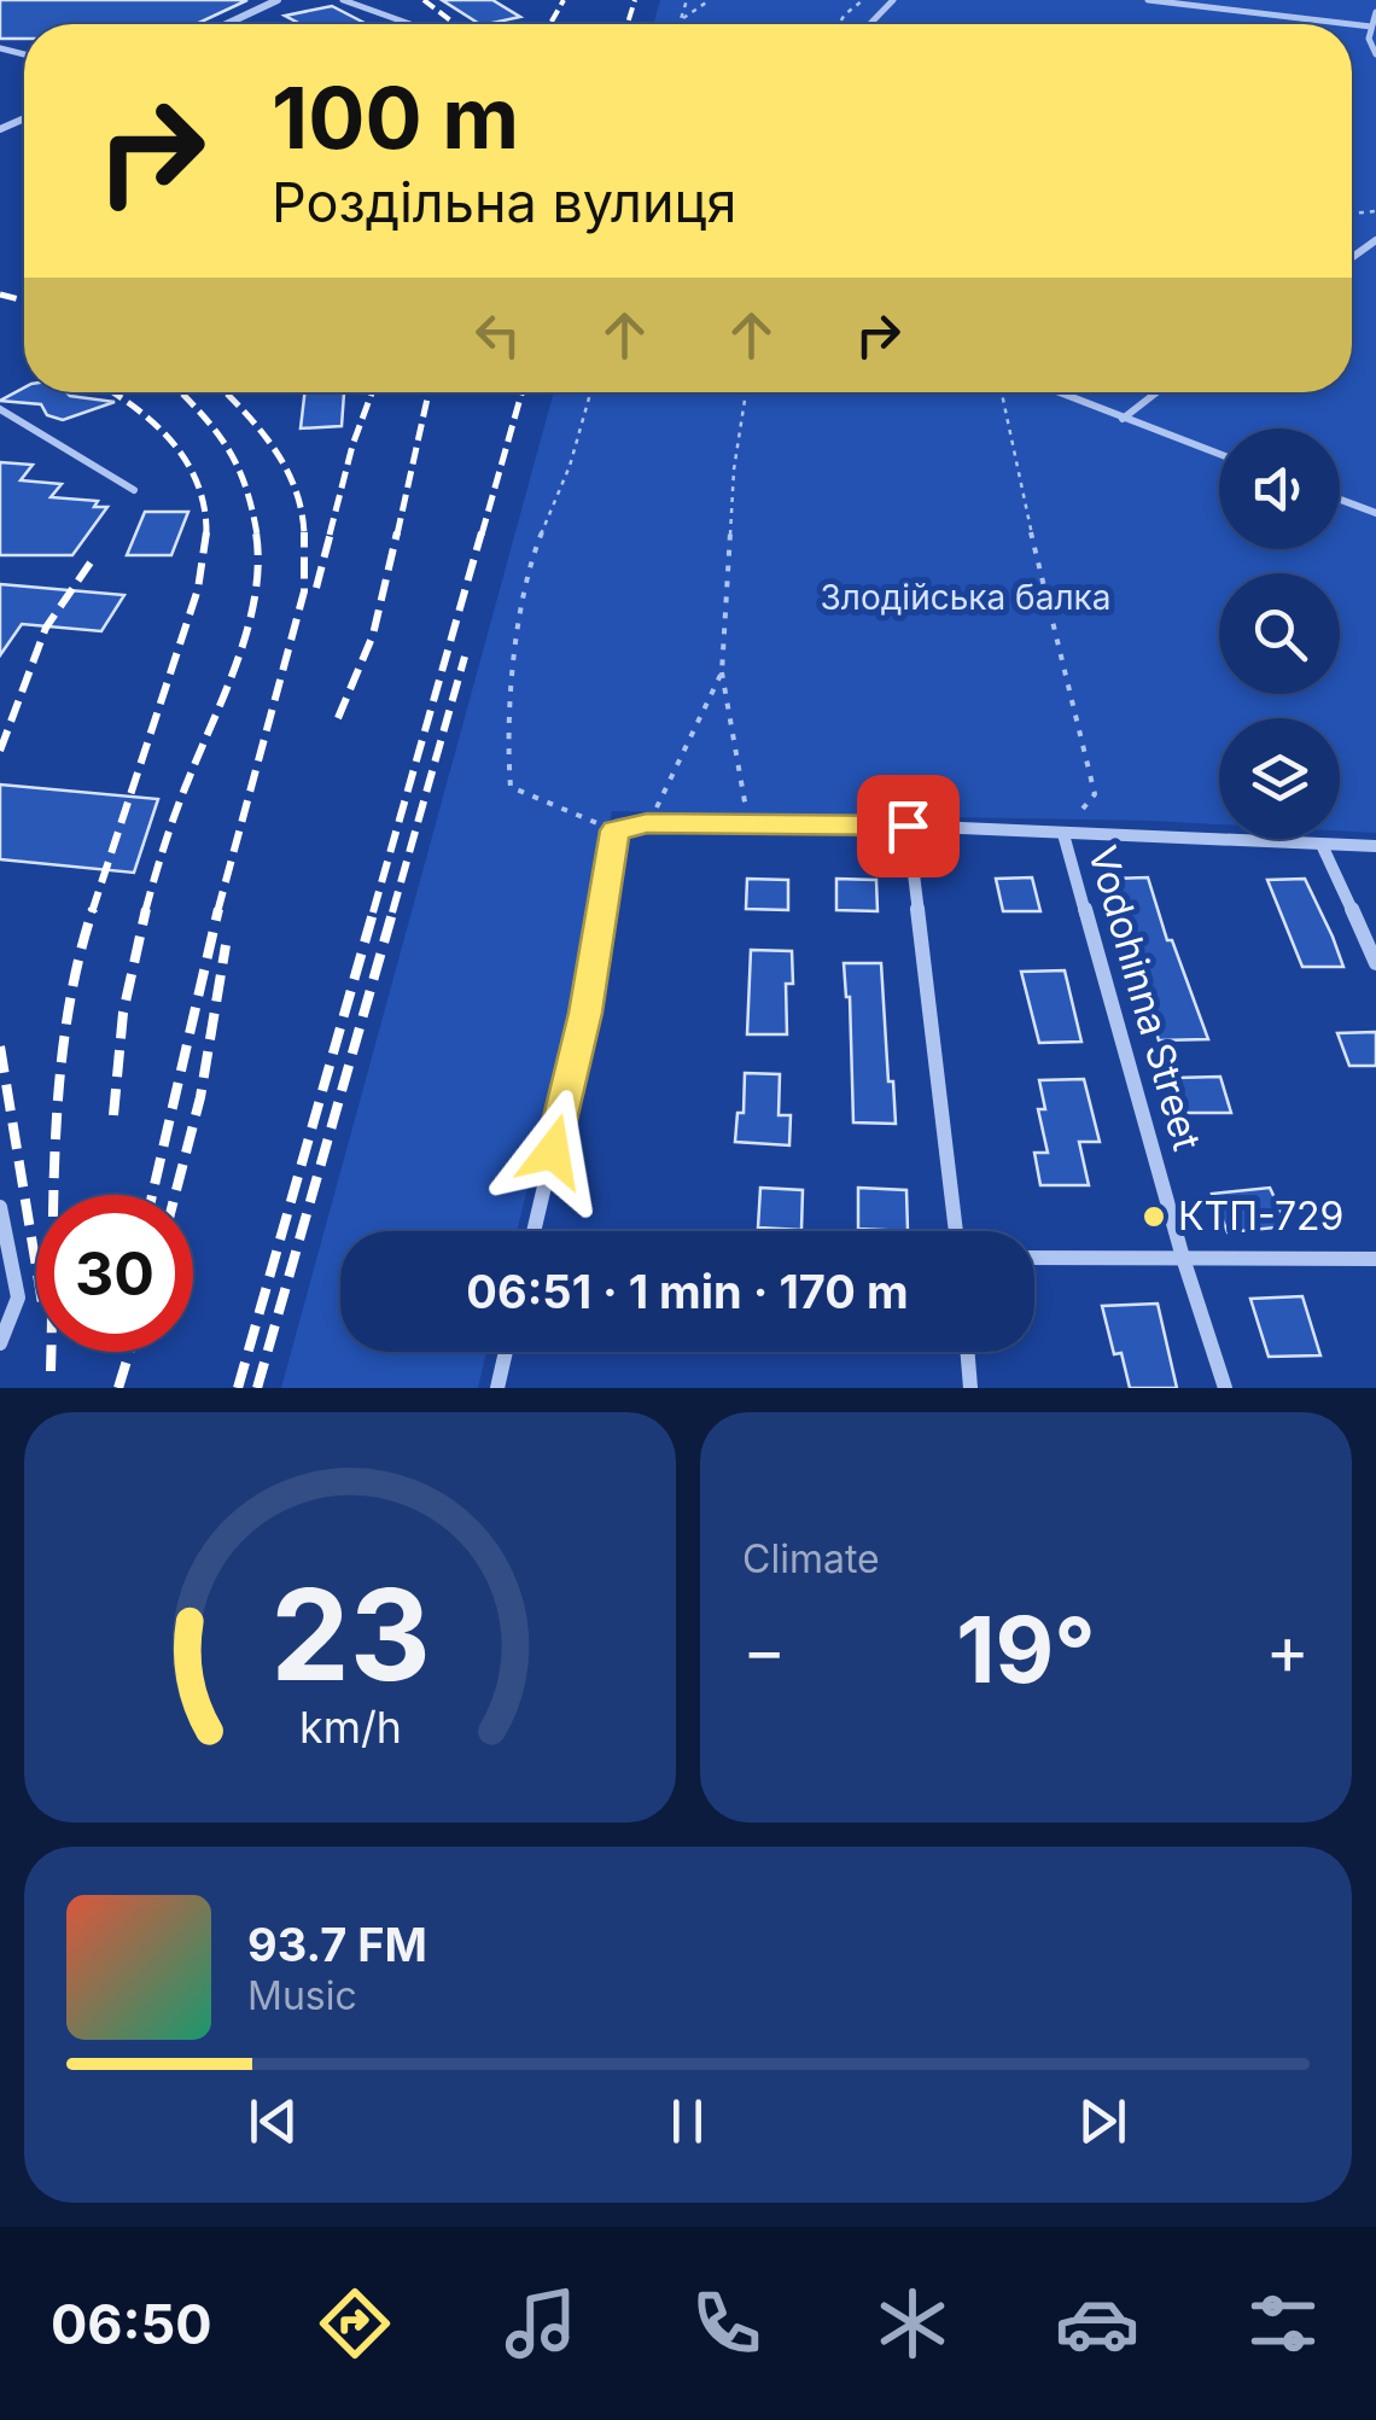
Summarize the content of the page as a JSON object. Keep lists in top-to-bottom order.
{
  "streets": {
    "street": ["Vodohinna Street"]
  },
  "parks": ["Злодійська балка"],
  "places": ["КТП-729"],
  "page": {
    "turn": ["100 m", "Роздільна вулиця"],
    "limit": "30",
    "trip": "06:51 · 1 min · 170 m",
    "tile": "Climate",
    "heat": ["−", "19°", "+"],
    "song": ["93.7 FM", "Music"],
    "tabs": "06:50",
    "gauge": ["23", "km/h"]
  }
}
